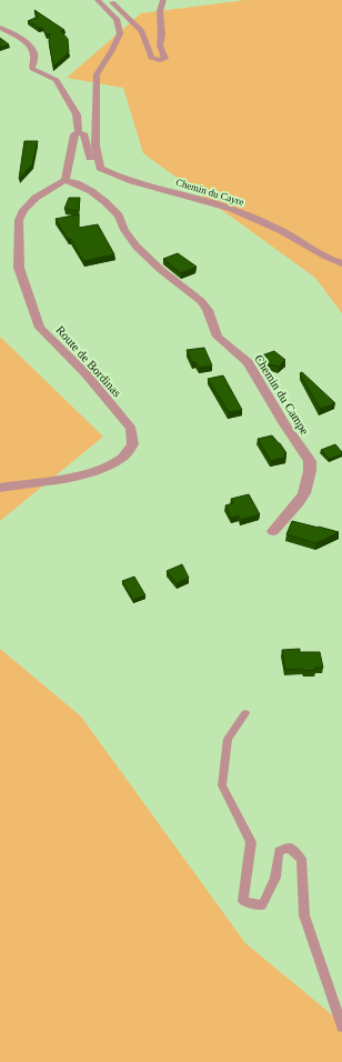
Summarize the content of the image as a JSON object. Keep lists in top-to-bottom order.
{
  "streets": {
    "street": ["Chemin du Cayre", "Route de Bordinas", "Chemin du Campe"]
  },
  "crossings": [
    ["Route de Bordinas", "Chemin du Campe"]
  ]
}
